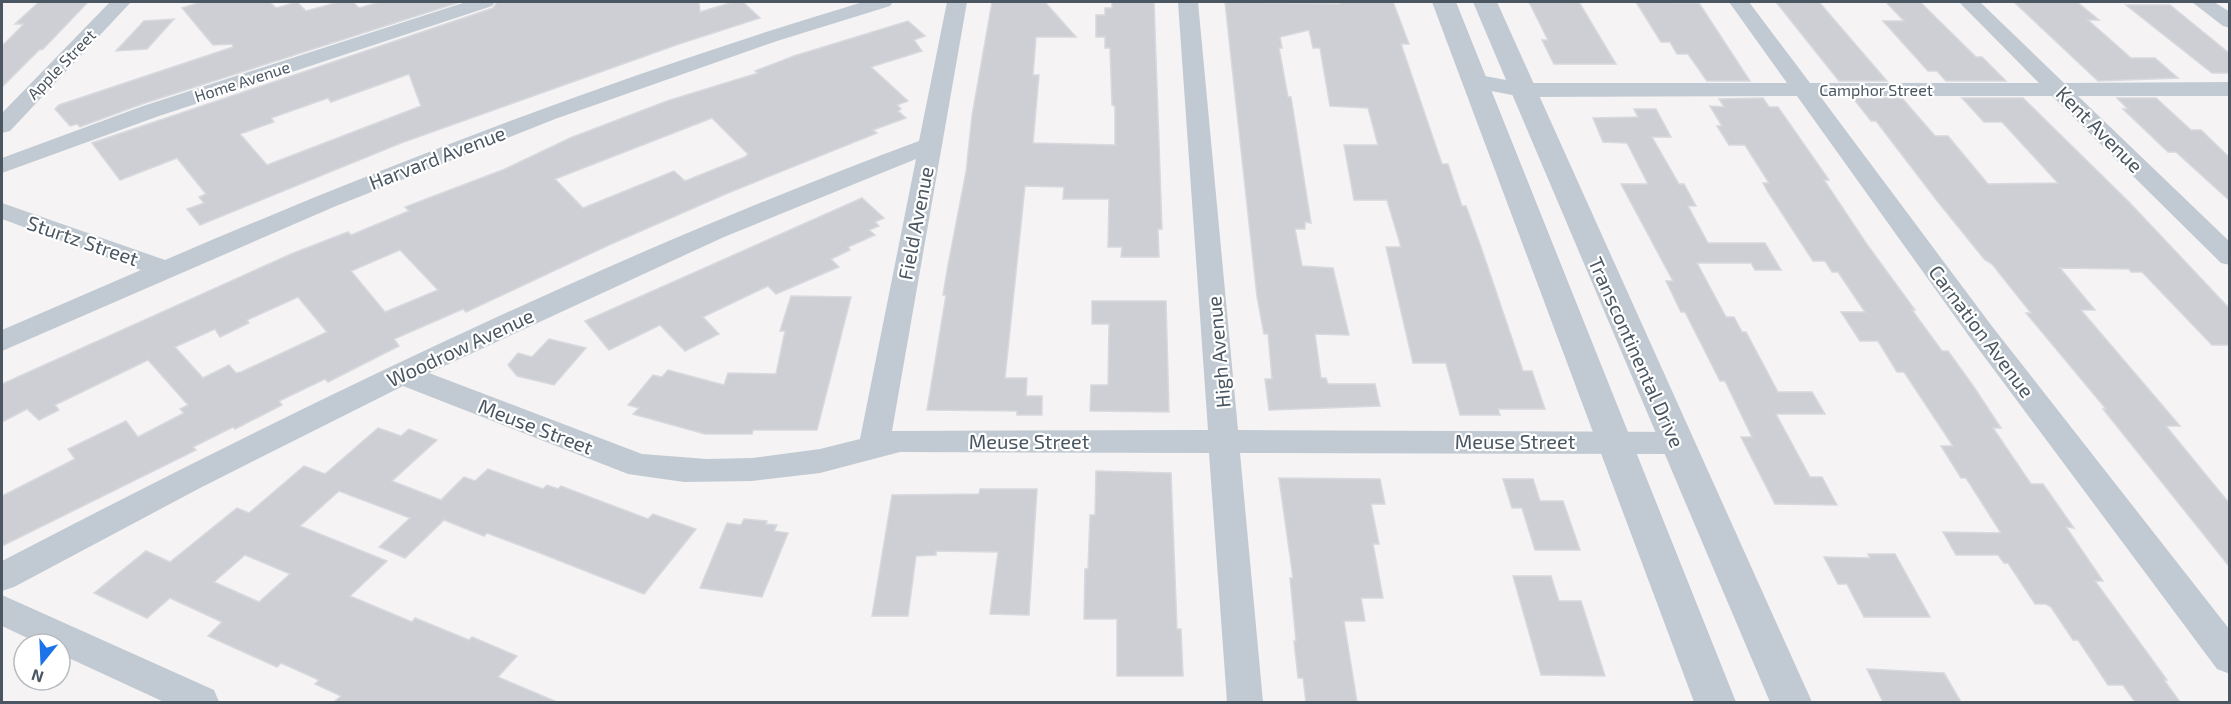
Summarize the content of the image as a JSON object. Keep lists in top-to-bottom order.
{
  "streets": {
    "street": [
      "Apple Street",
      "Home Avenue",
      "Camphor Street",
      "Kent Avenue",
      "Harvard Avenue",
      "Field Avenue",
      "Sturtz Street",
      "Carnation Avenue",
      "Woodrow Avenue",
      "High Avenue",
      "Transcontinental Drive",
      "Meuse Street"
    ]
  },
  "crossings": [
    ["Camphor Street", "Kent Avenue"],
    ["Camphor Street", "Carnation Avenue"],
    ["Camphor Street", "Transcontinental Drive"],
    ["Harvard Avenue", "Sturtz Street"],
    ["Field Avenue", "Woodrow Avenue"],
    ["Field Avenue", "Meuse Street"],
    ["Woodrow Avenue", "Meuse Street"],
    ["High Avenue", "Meuse Street"],
    ["Transcontinental Drive", "Meuse Street"]
  ],
  "north": "bottom"
}
